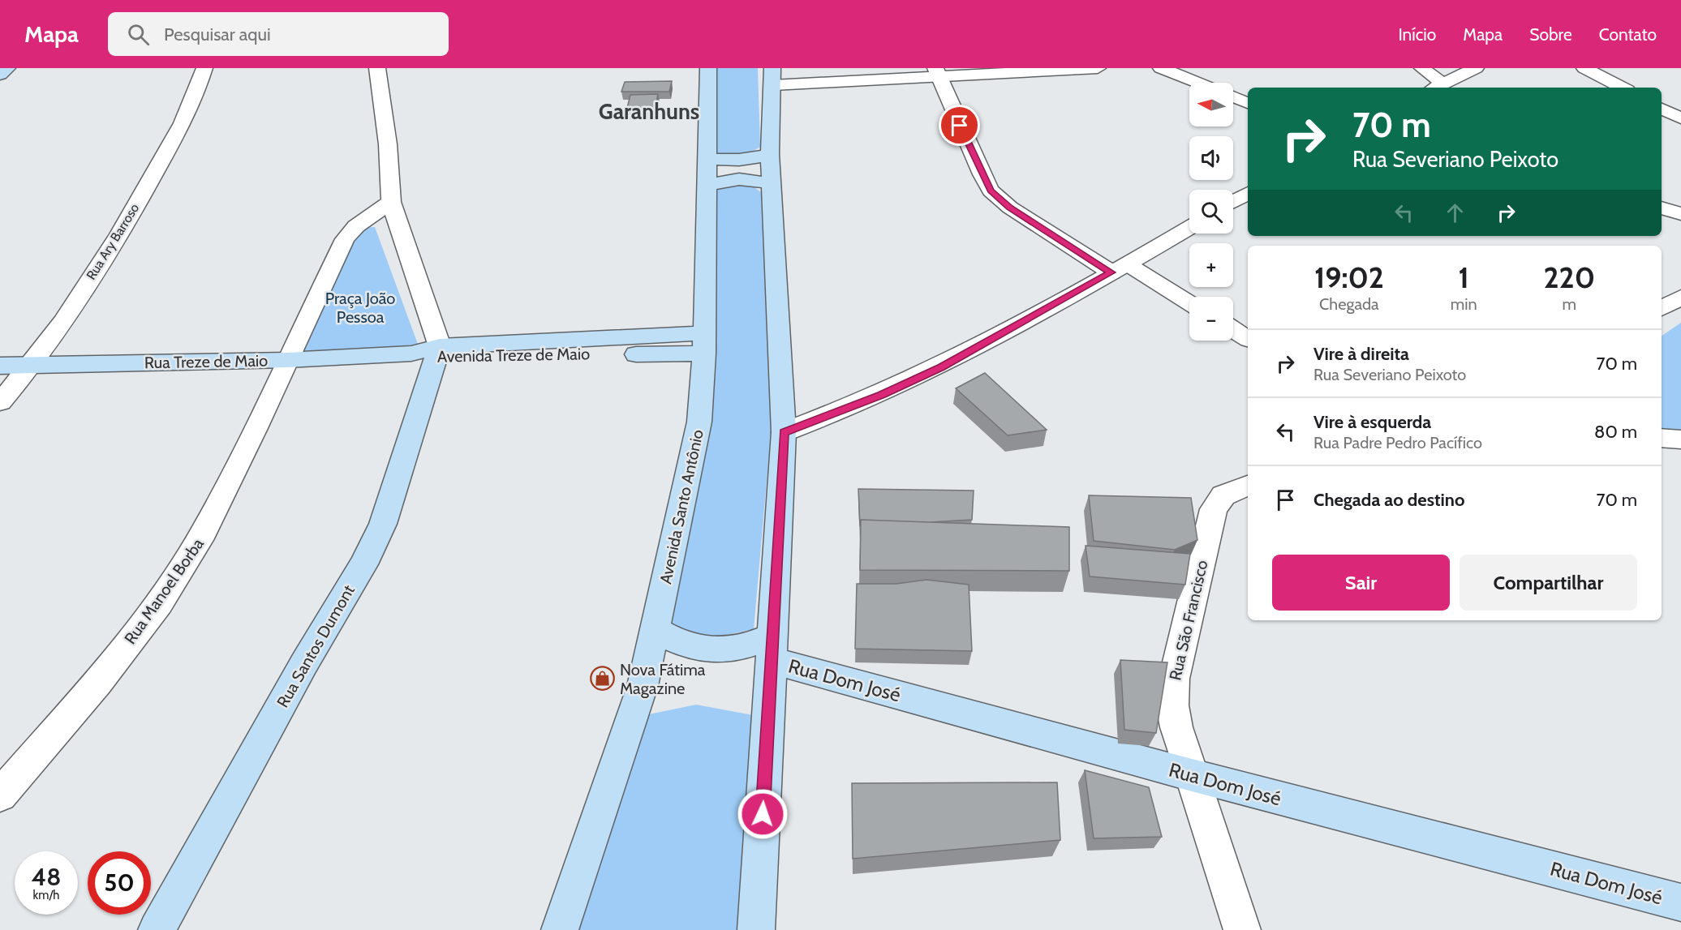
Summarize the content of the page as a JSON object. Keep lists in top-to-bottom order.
{
  "streets": {
    "main road": [
      "Avenida Treze de Maio",
      "Rua Treze de Maio",
      "Avenida Santo Antônio",
      "Rua Santos Dumont",
      "Rua Dom José"
    ],
    "street": ["Rua Ary Barroso", "Rua Manoel Borba", "Rua São Francisco"]
  },
  "crossings": [
    ["Rua Ary Barroso", "Rua Treze de Maio"],
    ["Avenida Treze de Maio", "Rua Treze de Maio"],
    ["Avenida Treze de Maio", "Avenida Santo Antônio"],
    ["Avenida Treze de Maio", "Rua Santos Dumont"],
    ["Rua Treze de Maio", "Rua Manoel Borba"],
    ["Rua Treze de Maio", "Rua Santos Dumont"],
    ["Rua São Francisco", "Rua Dom José"]
  ],
  "districts": ["Garanhuns"],
  "parks": ["Praça João Pessoa"],
  "places": {
    "shop": ["Nova Fátima Magazine"]
  },
  "north": "left",
  "page": {
    "header": "Mapa",
    "search": "Pesquisar aqui",
    "nav": [
      "Início",
      "Mapa",
      "Sobre",
      "Contato"
    ],
    "map_buttons": ["+", "−"],
    "turn": ["70 m", "Rua Severiano Peixoto"],
    "eta": [
      "19:02",
      "Chegada",
      "1",
      "min",
      "220",
      "m"
    ],
    "list": [
      {
        "name": "Vire à direita",
        "note": "Rua Severiano Peixoto",
        "value": "70 m"
      },
      {
        "name": "Vire à esquerda",
        "note": "Rua Padre Pedro Pacífico",
        "value": "80 m"
      },
      {
        "name": "Chegada ao destino",
        "value": "70 m"
      }
    ],
    "buttons": ["Sair", "Compartilhar"],
    "speed": "48 km/h",
    "limit": "50"
  }
}
